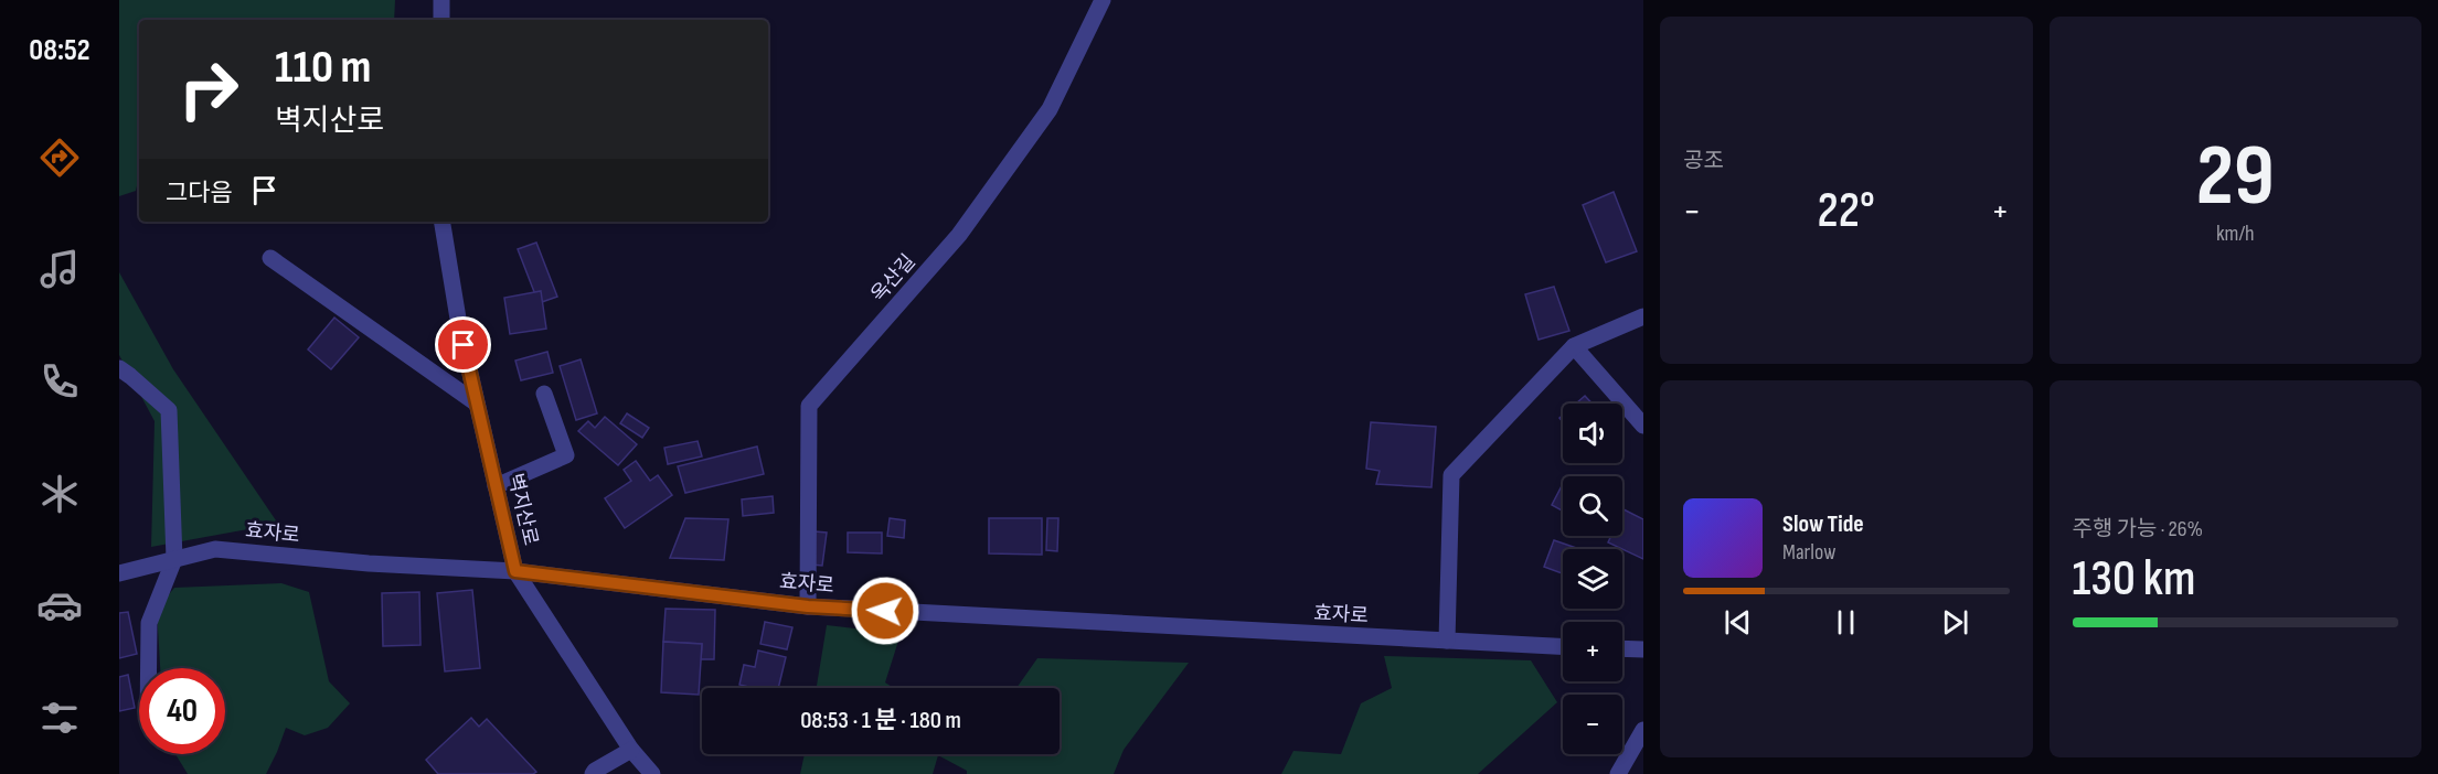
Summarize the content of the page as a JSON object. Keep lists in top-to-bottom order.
{
  "streets": {
    "street": ["옥산길", "벽지산로", "효자로"]
  },
  "crossings": [
    ["옥산길", "효자로"],
    ["벽지산로", "효자로"]
  ],
  "page": {
    "tabs": "08:52",
    "tile": [
      "공조",
      ["29", "km/h"],
      ["주행 가능 · 26%", "130 km"]
    ],
    "turn": ["110 m", "벽지산로"],
    "then": "그다음",
    "heat": ["−", "22°", "+"],
    "map_buttons": ["+", "−"],
    "song": ["Slow Tide", "Marlow"],
    "limit": "40",
    "trip": "08:53 · 1 분 · 180 m"
  }
}
